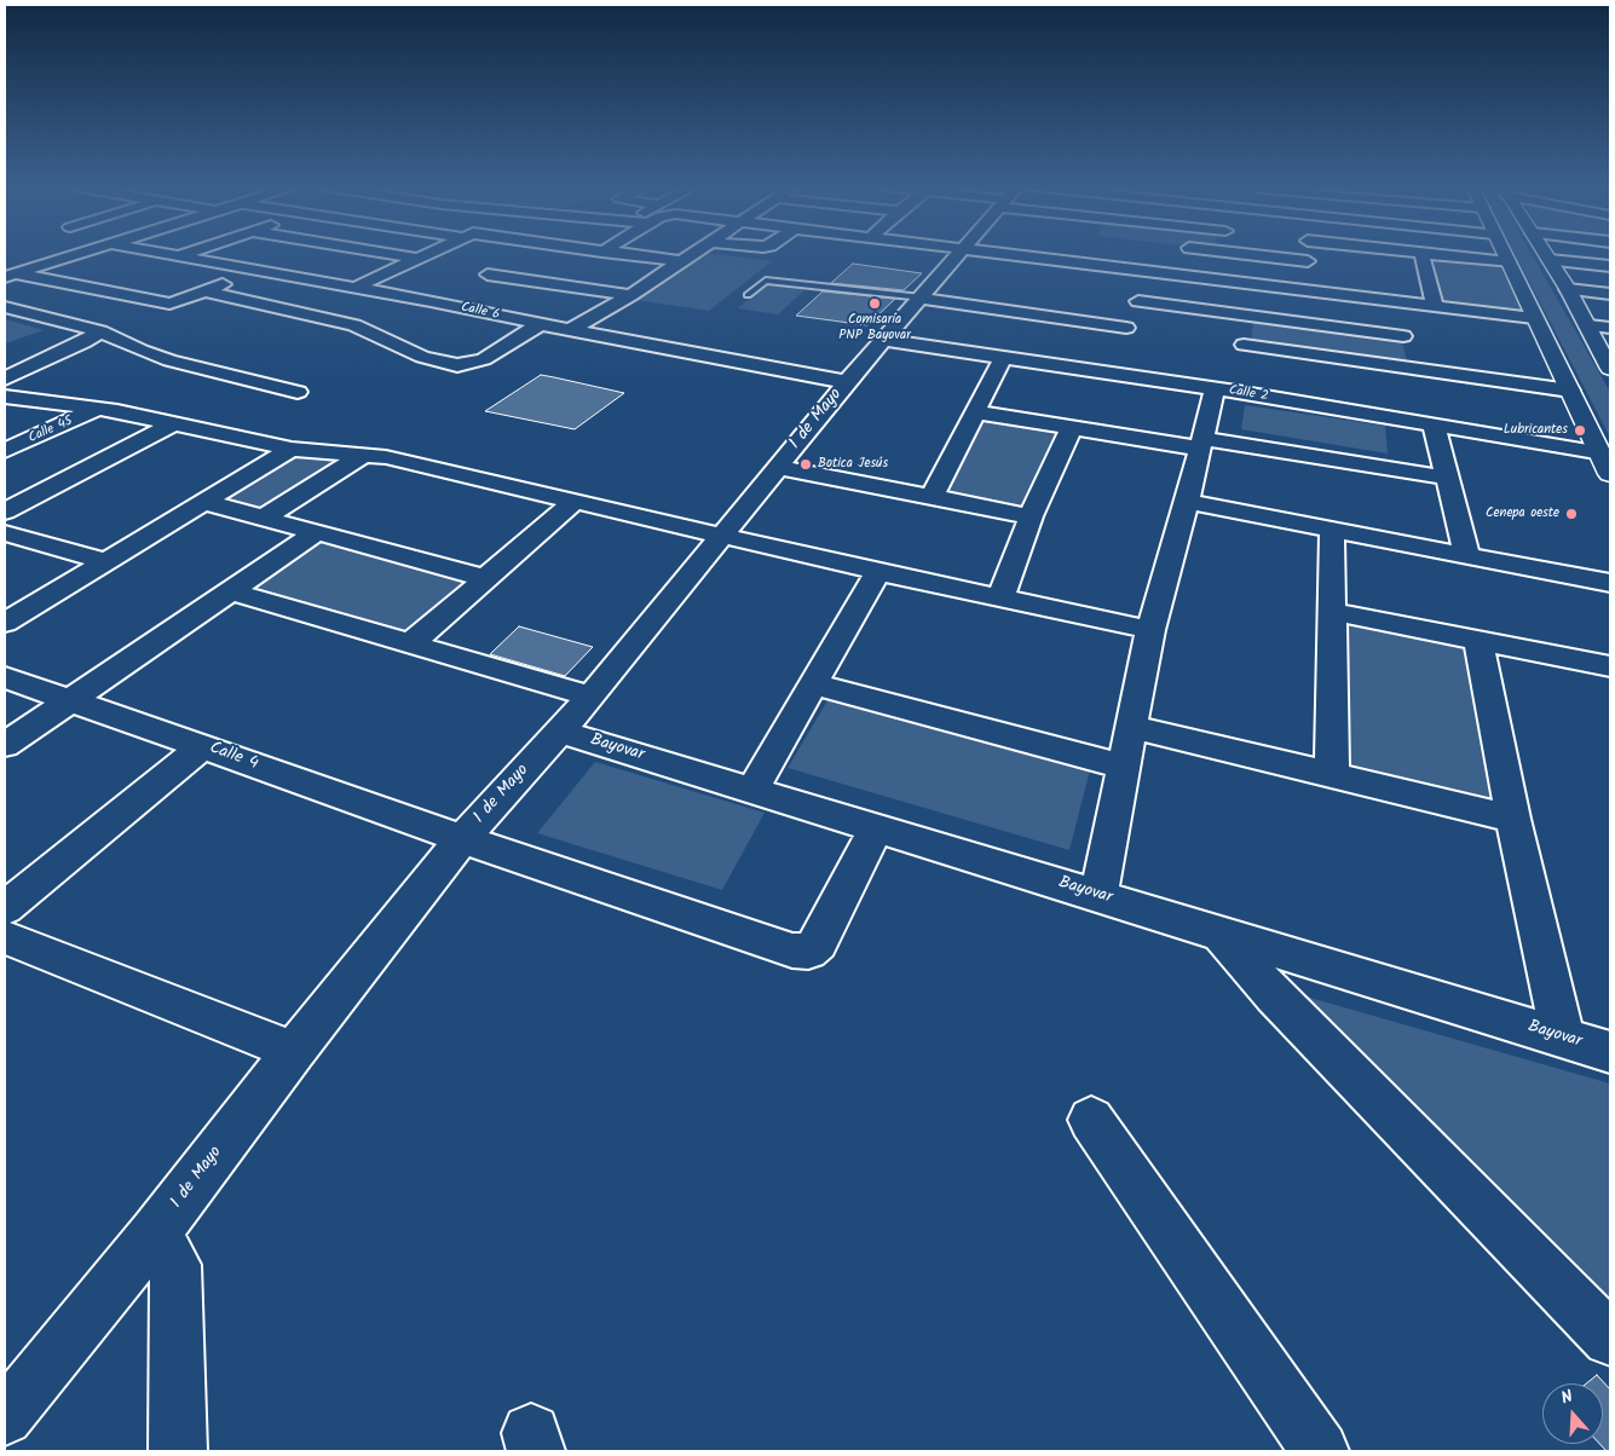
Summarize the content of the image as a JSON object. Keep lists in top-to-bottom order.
{
  "streets": {
    "street": [
      "Calle 6",
      "Calle 2",
      "1 de Mayo",
      "Calle 45",
      "Bayovar",
      "Calle 4"
    ]
  },
  "crossings": [
    ["Calle 6", "1 de Mayo"],
    ["Calle 2", "1 de Mayo"],
    ["1 de Mayo", "Bayovar"],
    ["1 de Mayo", "Calle 4"],
    ["Bayovar", "Calle 4"]
  ],
  "places": [
    "Comisaría PNP Bayovar",
    "Lubricantes",
    "Botica Jesús",
    "Cenepa oeste"
  ],
  "north": "top"
}
